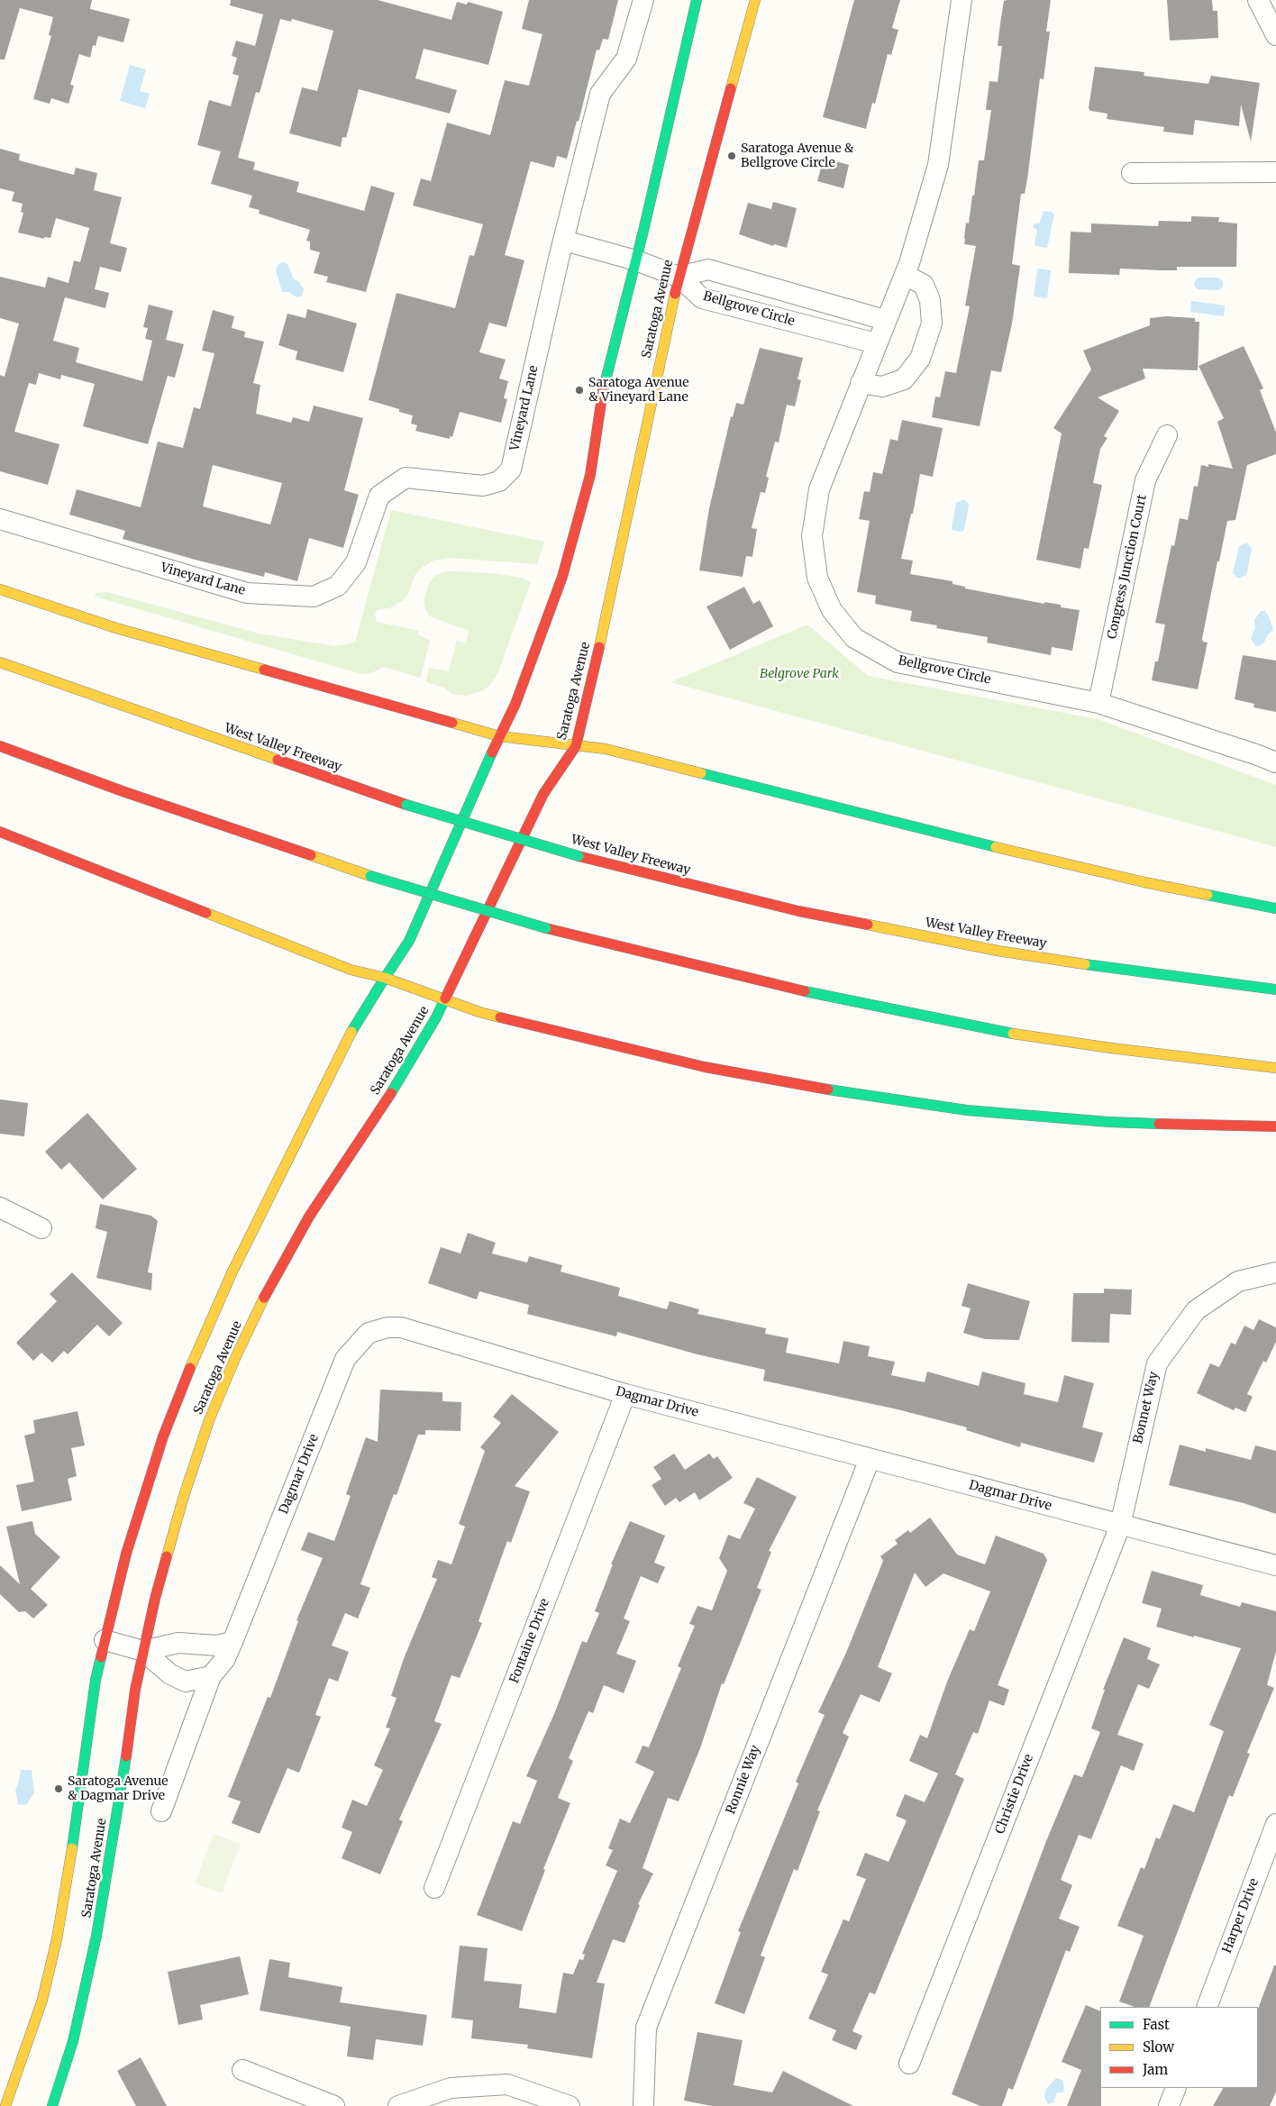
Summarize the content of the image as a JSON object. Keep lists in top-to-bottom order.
{
  "streets": {
    "main road": ["Saratoga Avenue", "West Valley Freeway"],
    "street": [
      "Bellgrove Circle",
      "Vineyard Lane",
      "Congress Junction Court",
      "Dagmar Drive",
      "Bonnet Way",
      "Fontaine Drive",
      "Ronnie Way",
      "Christie Drive",
      "Harper Drive"
    ]
  },
  "crossings": [
    ["Saratoga Avenue", "Bellgrove Circle"],
    ["Bellgrove Circle", "Congress Junction Court"],
    ["Dagmar Drive", "Bonnet Way"],
    ["Dagmar Drive", "Fontaine Drive"],
    ["Dagmar Drive", "Ronnie Way"],
    ["Dagmar Drive", "Christie Drive"],
    ["Bonnet Way", "Christie Drive"]
  ],
  "parks": ["Belgrove Park"],
  "places": ["Saratoga Avenue & Bellgrove Circle", "Saratoga Avenue & Vineyard Lane", "Saratoga Avenue & Dagmar Drive"],
  "legend": ["Fast", "Slow", "Jam"]
}
